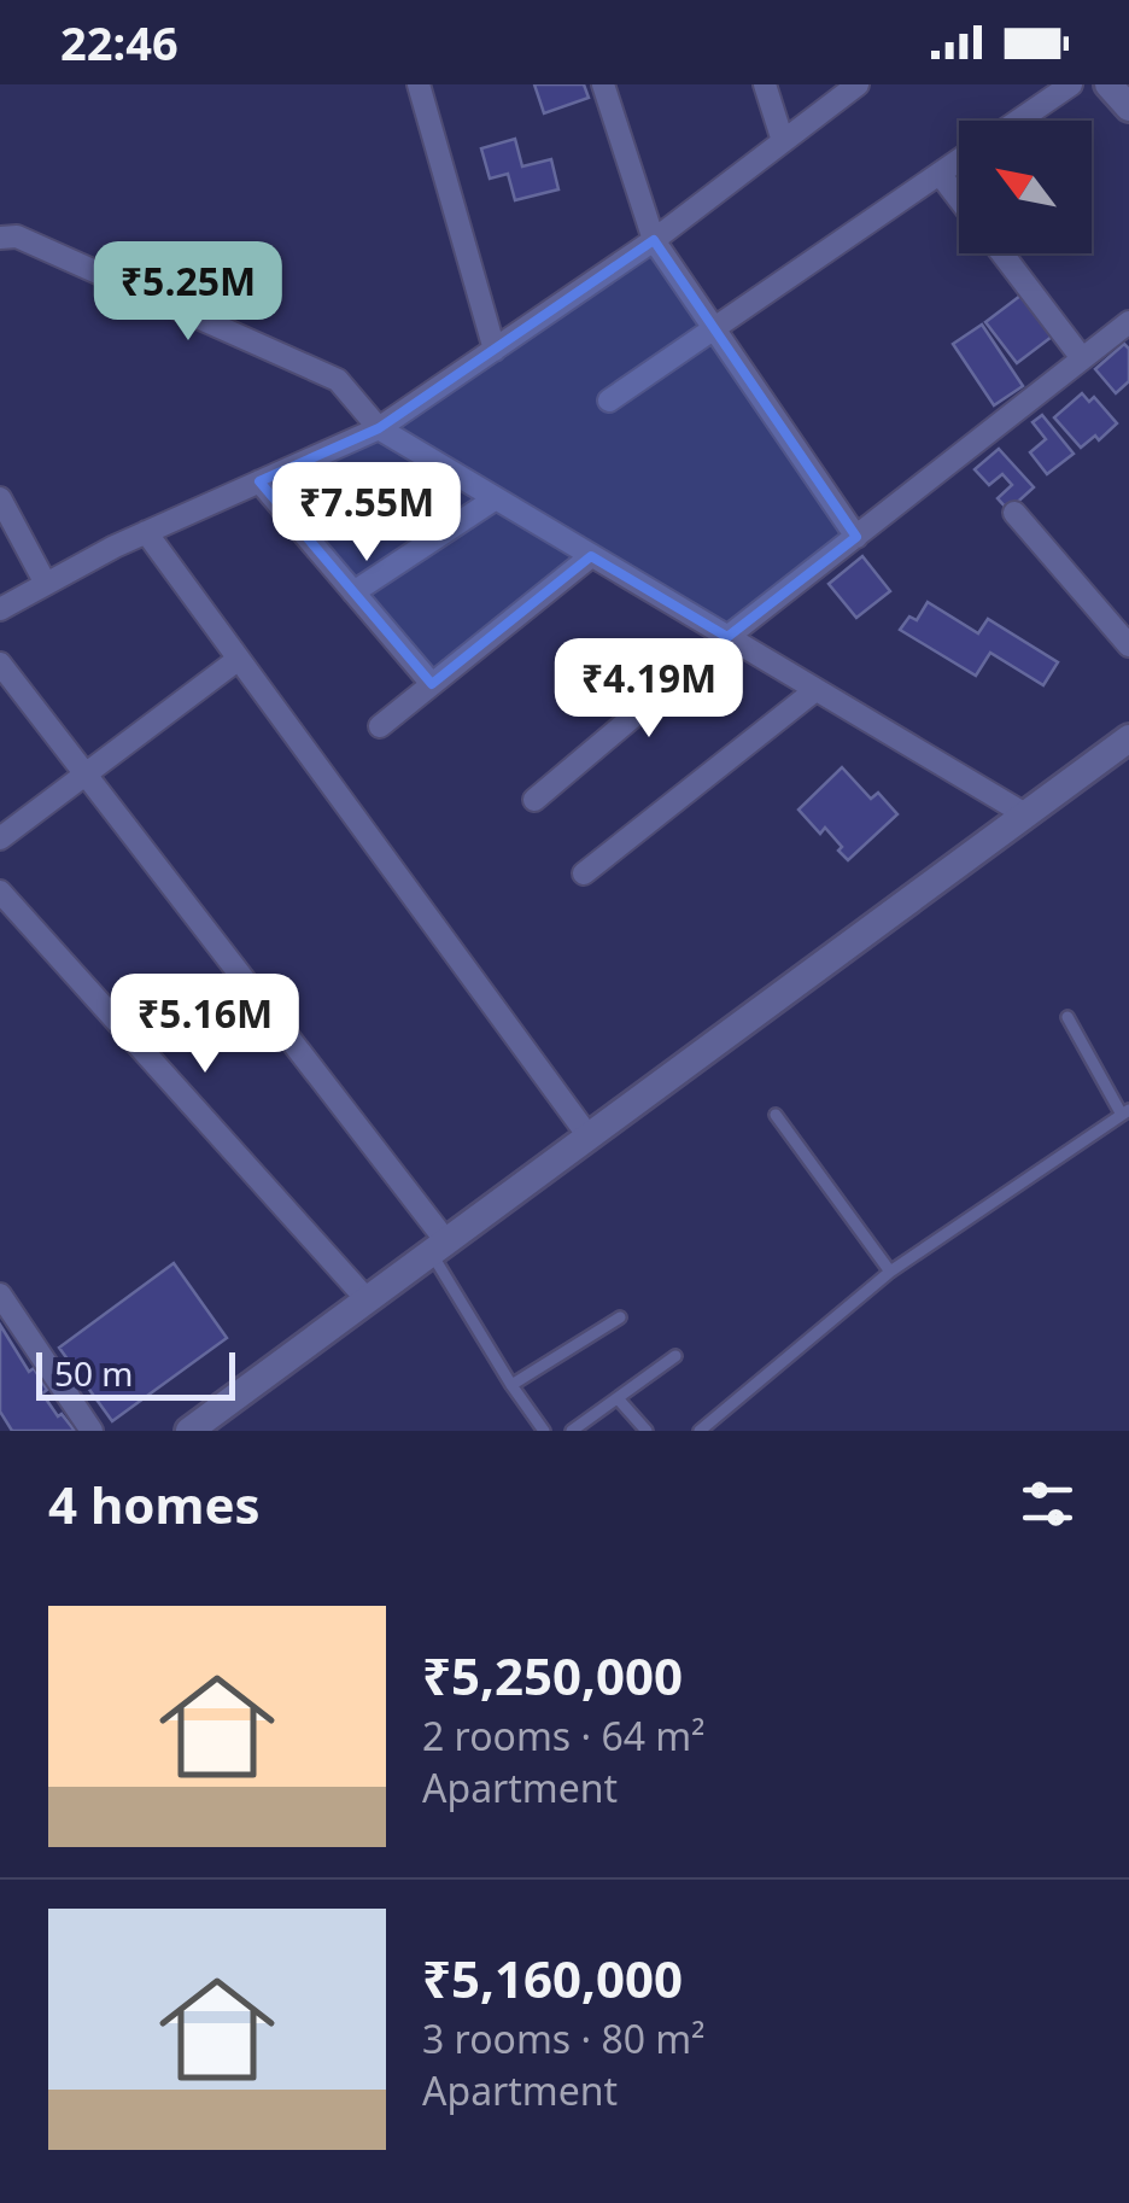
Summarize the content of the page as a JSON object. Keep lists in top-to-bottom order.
{
  "scale_bar": "50 m",
  "north": "top left",
  "page": {
    "status": "22:46",
    "price": [
      "₹5.25M",
      "₹7.55M",
      "₹4.19M",
      "₹5.16M"
    ],
    "scale": "50 m",
    "heading": "4 homes",
    "list": [
      {
        "name": "₹5,250,000",
        "note": "2 rooms · 64 m² · Apartment"
      },
      {
        "name": "₹5,160,000",
        "note": "3 rooms · 80 m² · Apartment"
      }
    ]
  }
}
